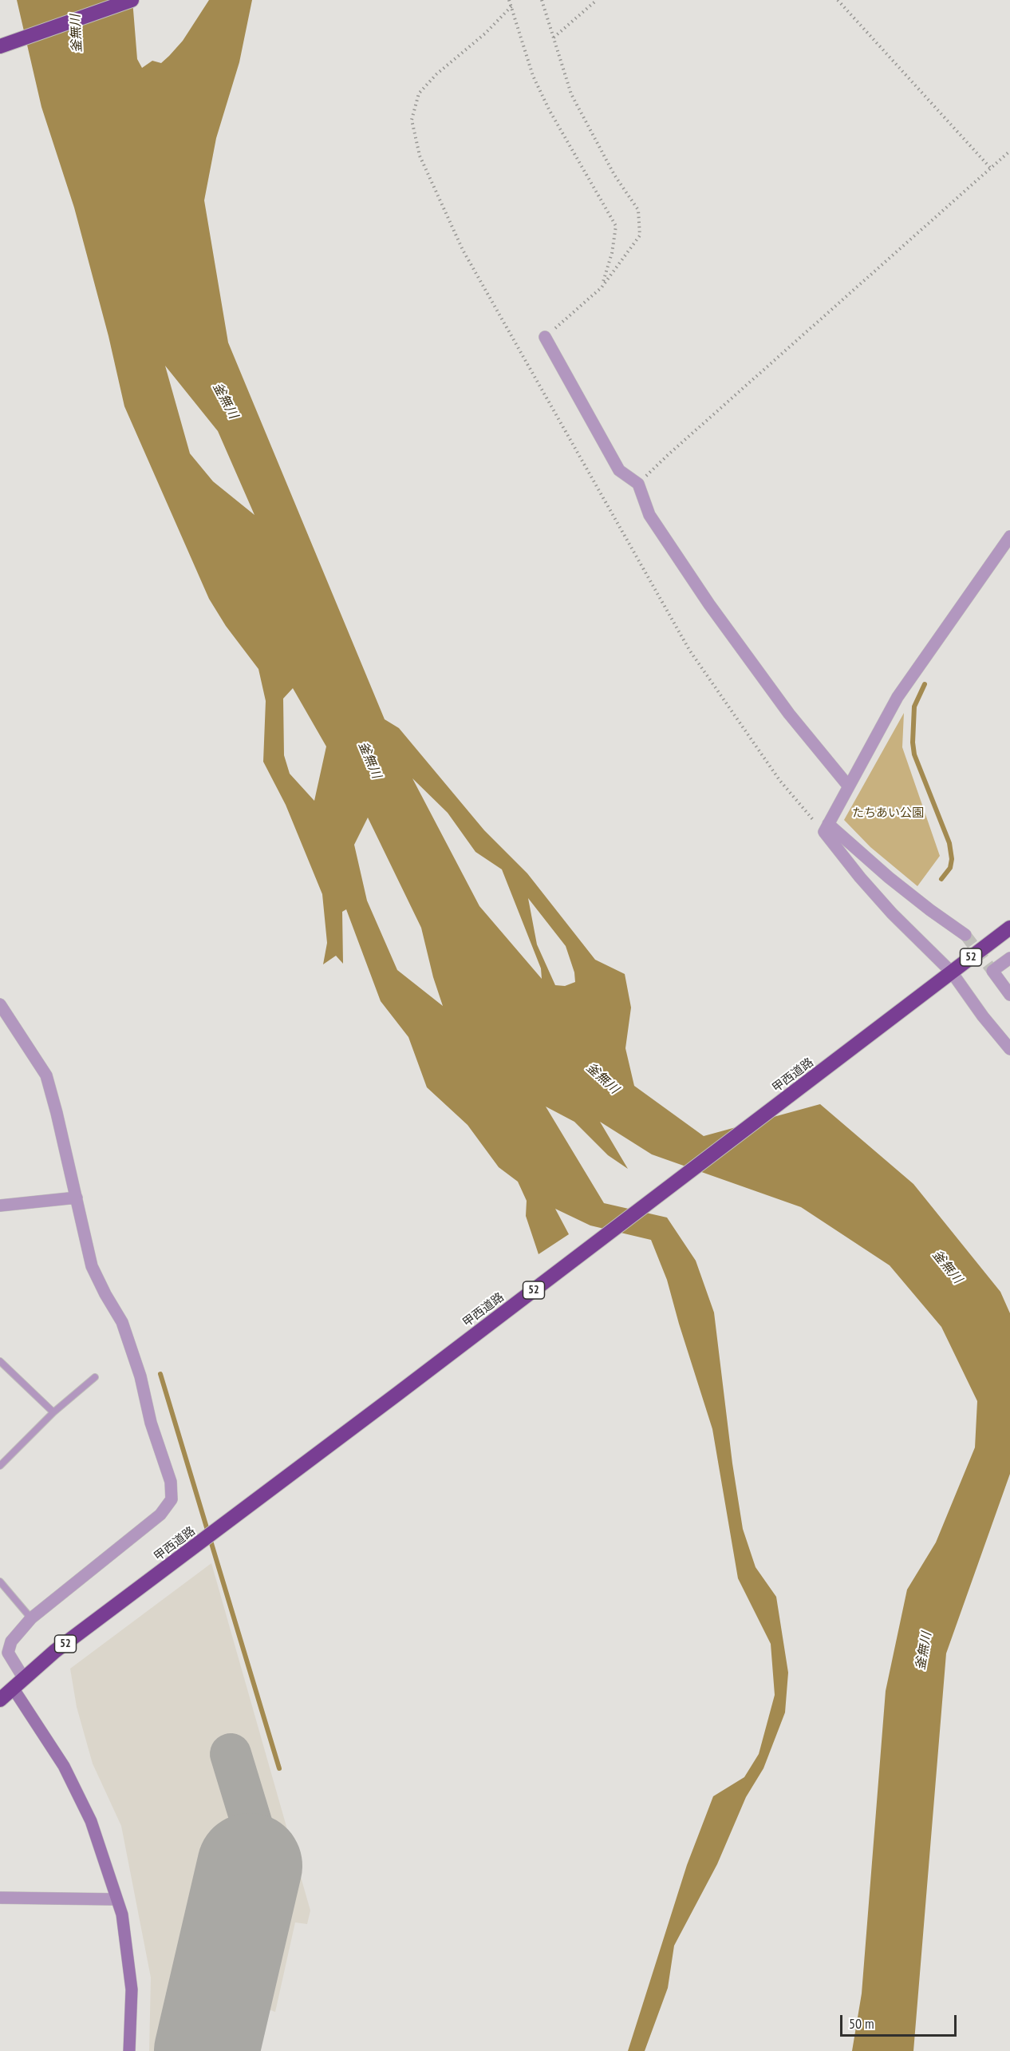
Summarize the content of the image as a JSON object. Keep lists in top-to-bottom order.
{
  "streets": {
    "highway": ["52", "甲西道路"]
  },
  "water": ["釜無川"],
  "parks": ["たちあい公園"],
  "scale_bar": "50 m"
}
